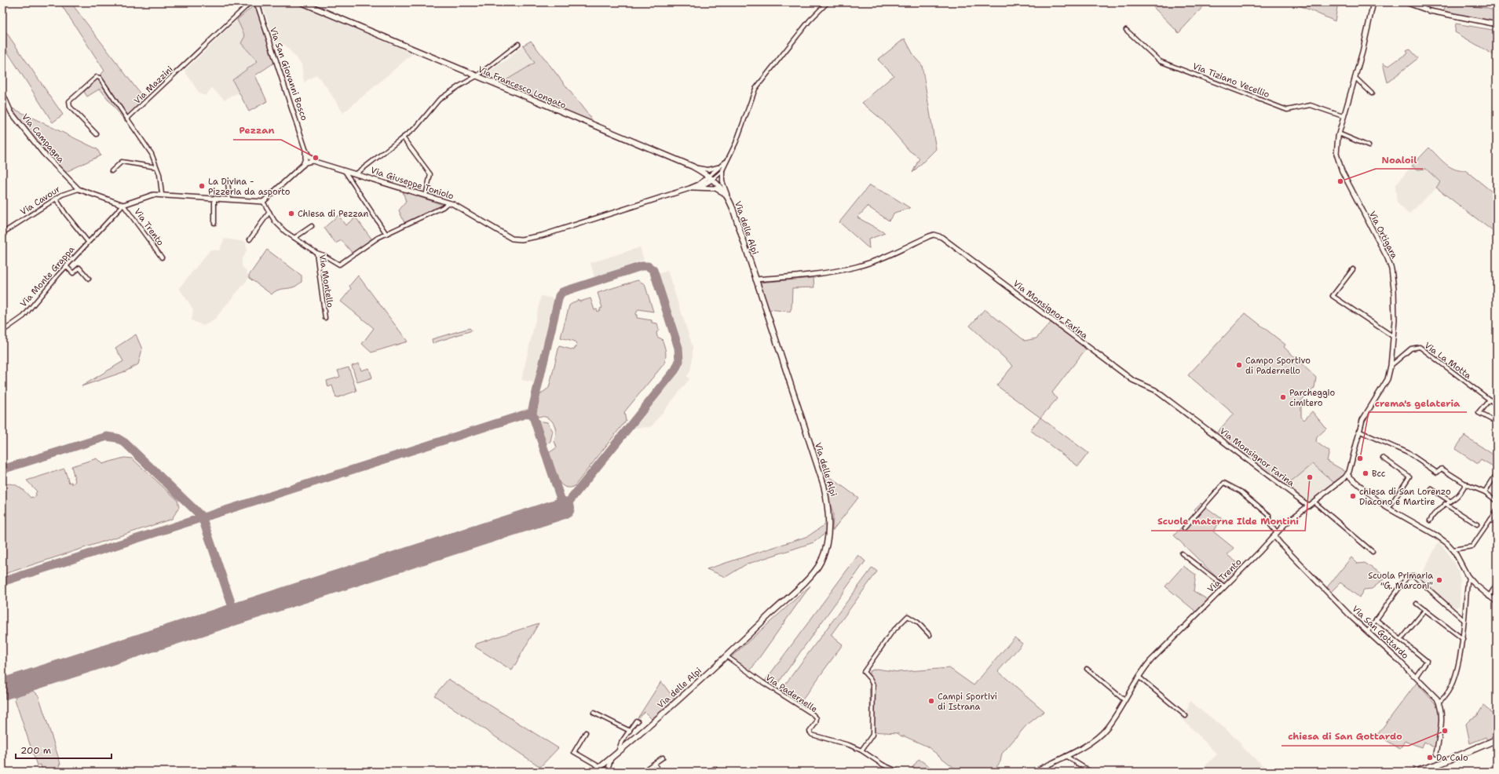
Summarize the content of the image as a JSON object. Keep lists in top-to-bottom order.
{
  "streets": {
    "main road": ["Via Francesco Longato", "Via delle Alpi"],
    "street": [
      "Via San Giovanni Bosco",
      "Via Tiziano Vecellio",
      "Via Mazzini",
      "Via Campagna",
      "Via Giuseppe Toniolo",
      "Via Cavour",
      "Via Trento",
      "Via Ortigara",
      "Via Monte Grappa",
      "Via Montello",
      "Via Monsignor Farina",
      "Via La Motta",
      "Via San Gottardo",
      "Via Padernelle"
    ]
  },
  "crossings": [
    ["Via Tiziano Vecellio", "Via Ortigara"],
    ["Via Francesco Longato", "Via Giuseppe Toniolo"],
    ["Via Francesco Longato", "Via delle Alpi"],
    ["Via Campagna", "Via Cavour"],
    ["Via Giuseppe Toniolo", "Via delle Alpi"],
    ["Via Giuseppe Toniolo", "Via Monte Grappa"],
    ["Via Giuseppe Toniolo", "Via Montello"],
    ["Via Trento", "Via Ortigara"],
    ["Via Trento", "Via Monte Grappa"],
    ["Via Trento", "Via Monsignor Farina"],
    ["Via Trento", "Via San Gottardo"],
    ["Via delle Alpi", "Via Monsignor Farina"],
    ["Via delle Alpi", "Via Padernelle"],
    ["Via Ortigara", "Via La Motta"],
    ["Via Monte Grappa", "Via Montello"]
  ],
  "places": [
    "Pezzan",
    "Noaloil",
    "La Divina - Pizzeria da asporto",
    "Chiesa di Pezzan",
    "Campo Sportivo di Padernello",
    "Parcheggio cimitero",
    "crema's gelateria",
    "Bcc",
    "Scuole materne Ilde Montini",
    "chiesa di San Lorenzo Diacono e Martire",
    "Scuola Primaria \"G. Marconi\"",
    "Campi Sportivi di Istrana",
    "chiesa di San Gottardo",
    "Da Caio"
  ],
  "scale_bar": "200 m"
}
